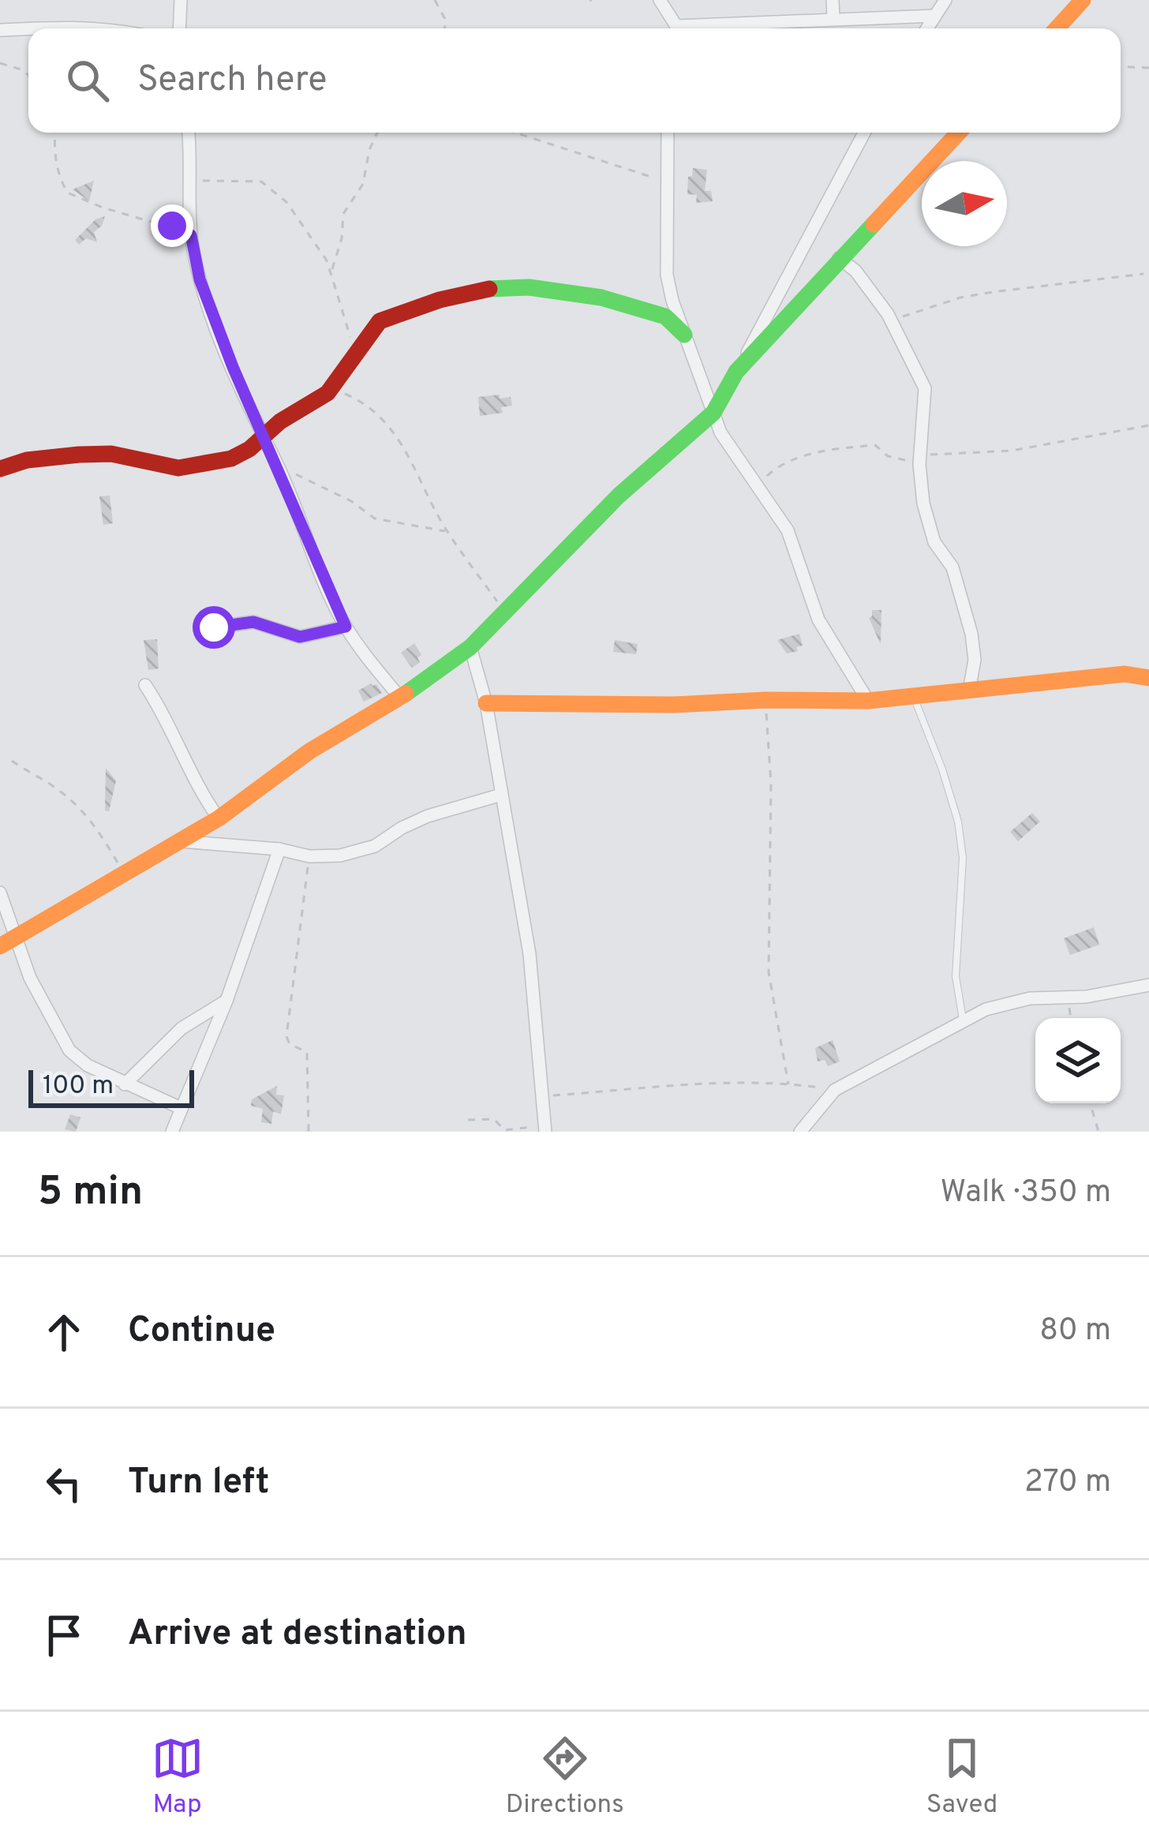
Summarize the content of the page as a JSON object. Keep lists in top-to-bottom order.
{
  "scale_bar": "100 m",
  "north": "right",
  "page": {
    "search": "Search here",
    "scale": "100 m",
    "heading": ["5 min", "Walk · 350 m"],
    "list": [
      ["Continue", "80 m"],
      ["Turn left", "270 m"],
      "Arrive at destination"
    ],
    "nav": ["Map", "Directions", "Saved"]
  }
}
